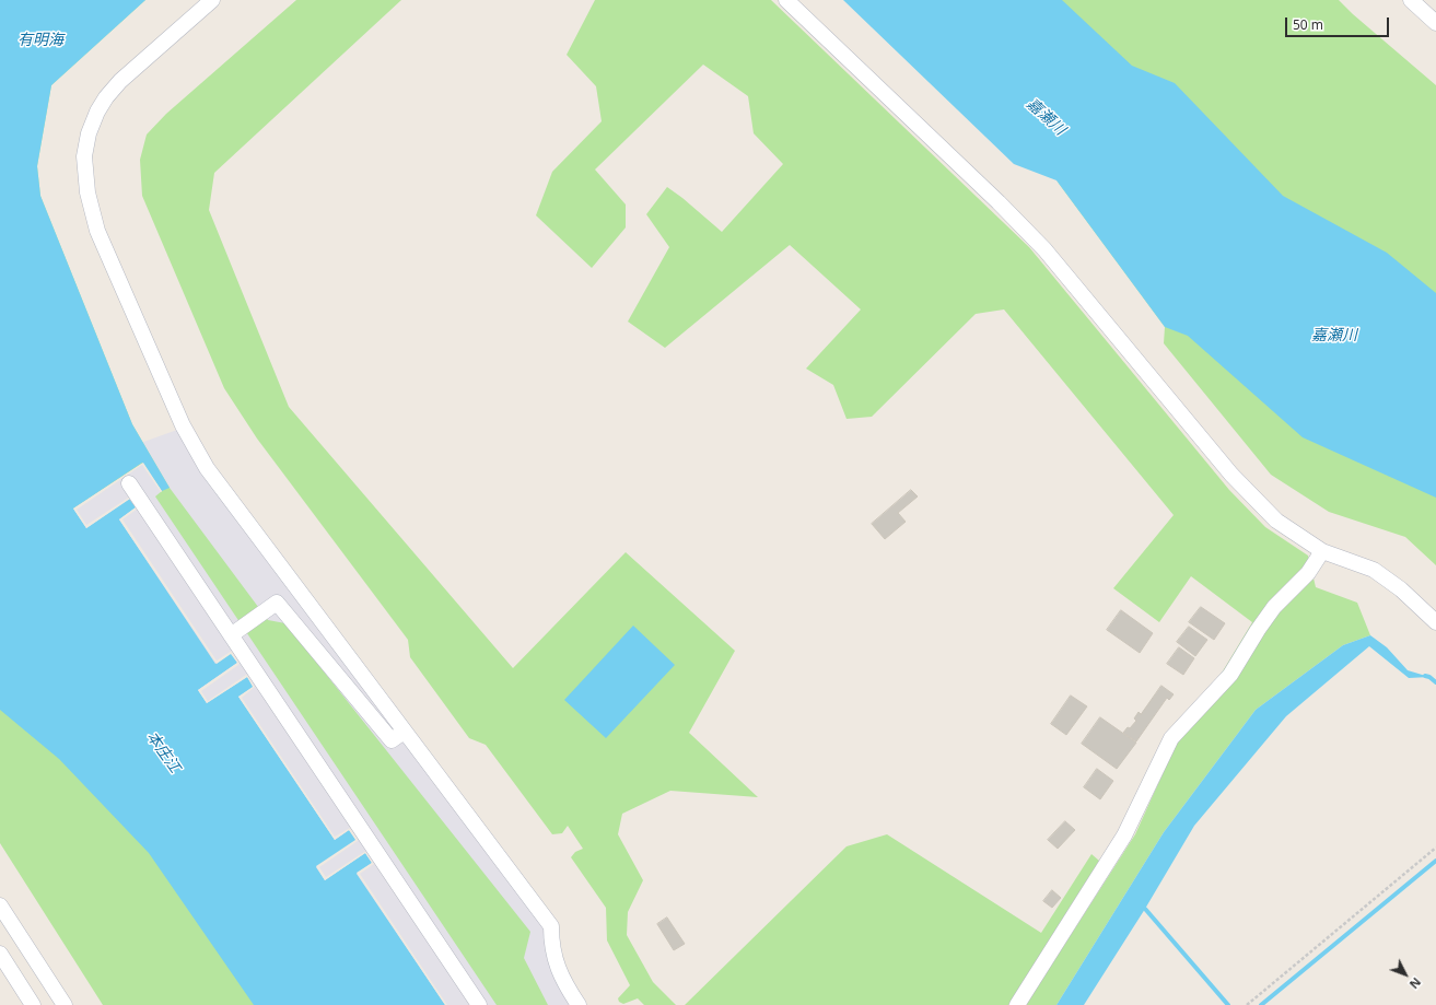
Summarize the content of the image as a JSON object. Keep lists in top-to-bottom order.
{
  "water": ["有明海", "嘉瀬川", "本庄江"],
  "scale_bar": "50 m",
  "north": "bottom right"
}
